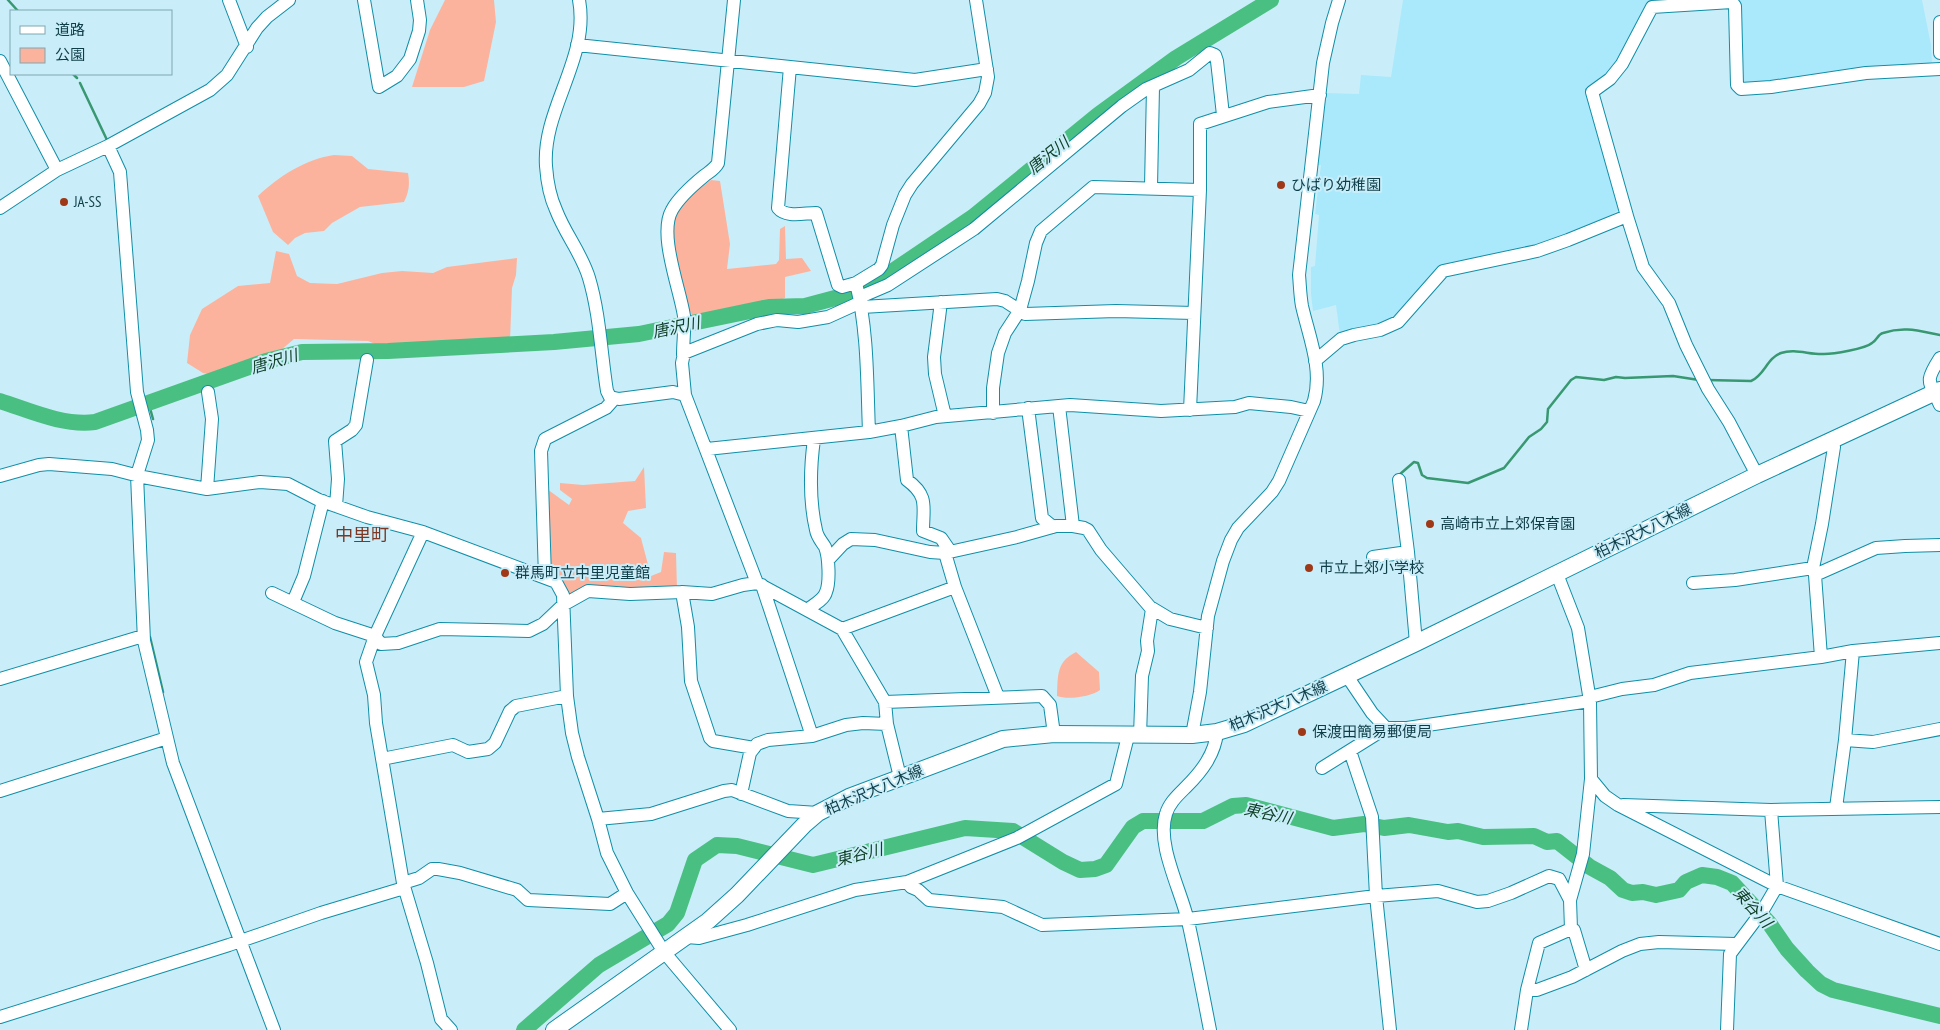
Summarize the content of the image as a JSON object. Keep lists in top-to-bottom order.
{
  "streets": {
    "main road": ["柏木沢大八木線"]
  },
  "districts": ["中里町"],
  "water": ["唐沢川", "東谷川"],
  "places": [
    "ひばり幼稚園",
    "JA-SS",
    "高崎市立上郊保育園",
    "市立上郊小学校",
    "群馬町立中里児童館",
    "保渡田簡易郵便局"
  ],
  "legend": ["道路", "公園"]
}
